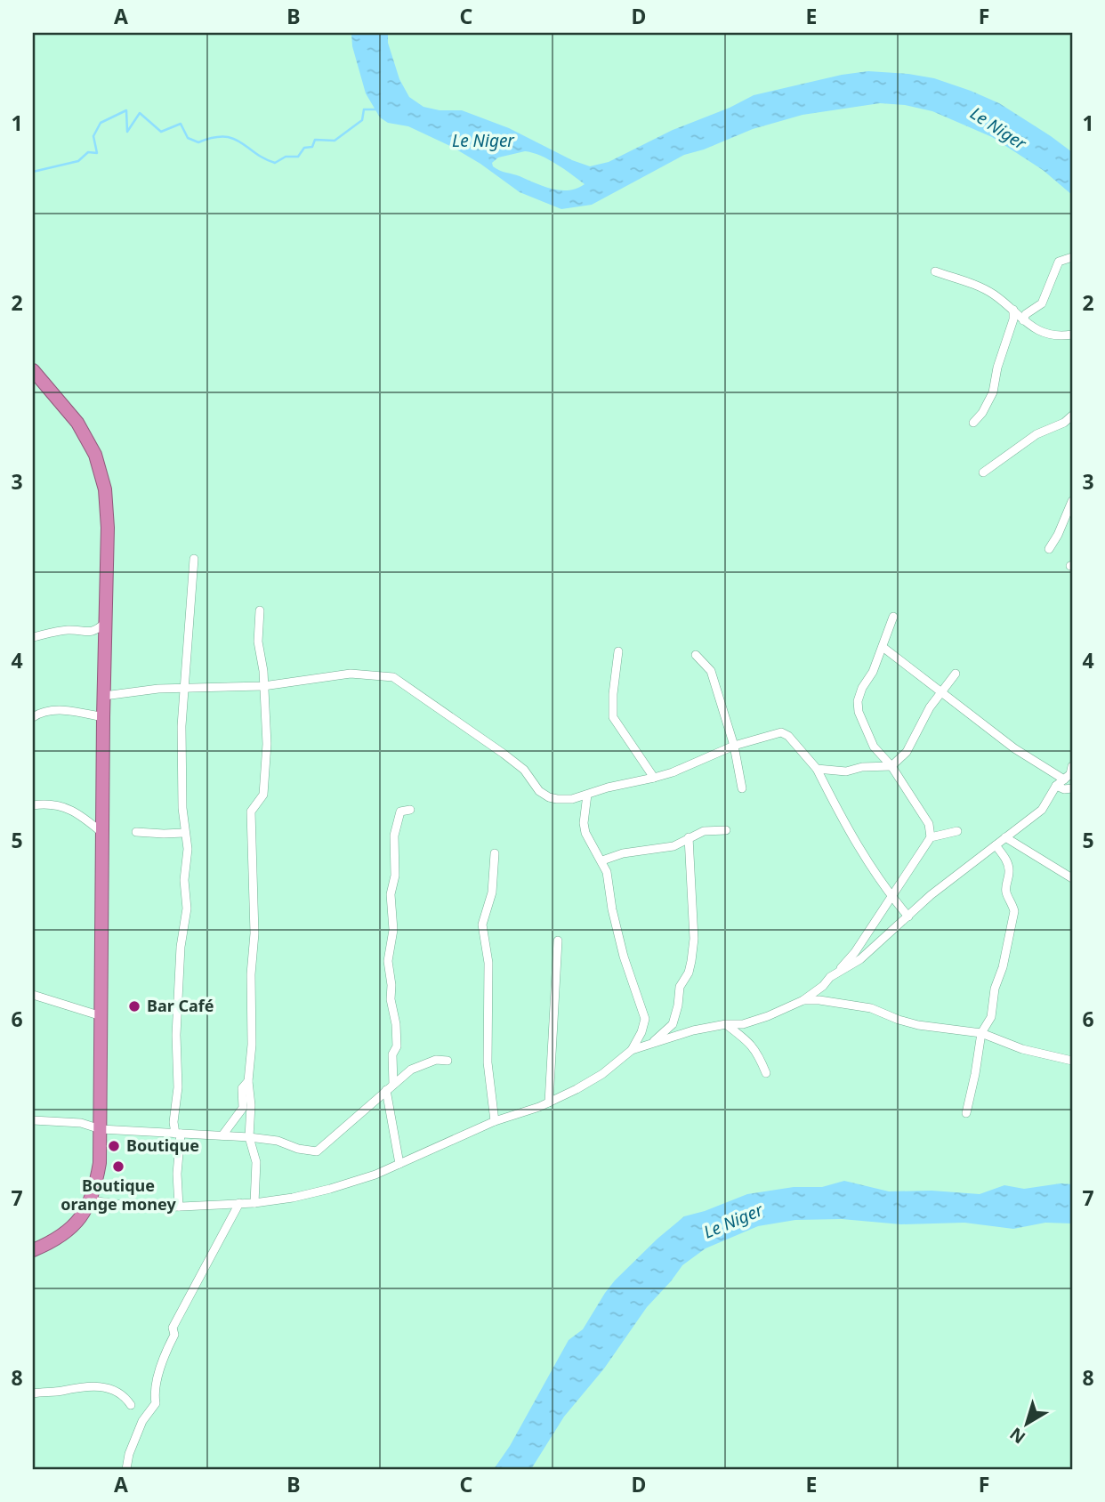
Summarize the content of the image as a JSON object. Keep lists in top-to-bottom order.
{
  "water": ["Le Niger"],
  "places": ["Bar Café", "Boutique", "Boutique orange money"],
  "north": "bottom left",
  "grid": {
    "columns": [
      "A",
      "B",
      "C",
      "D",
      "E",
      "F"
    ],
    "rows": [
      "1",
      "2",
      "3",
      "4",
      "5",
      "6",
      "7",
      "8"
    ]
  }
}
